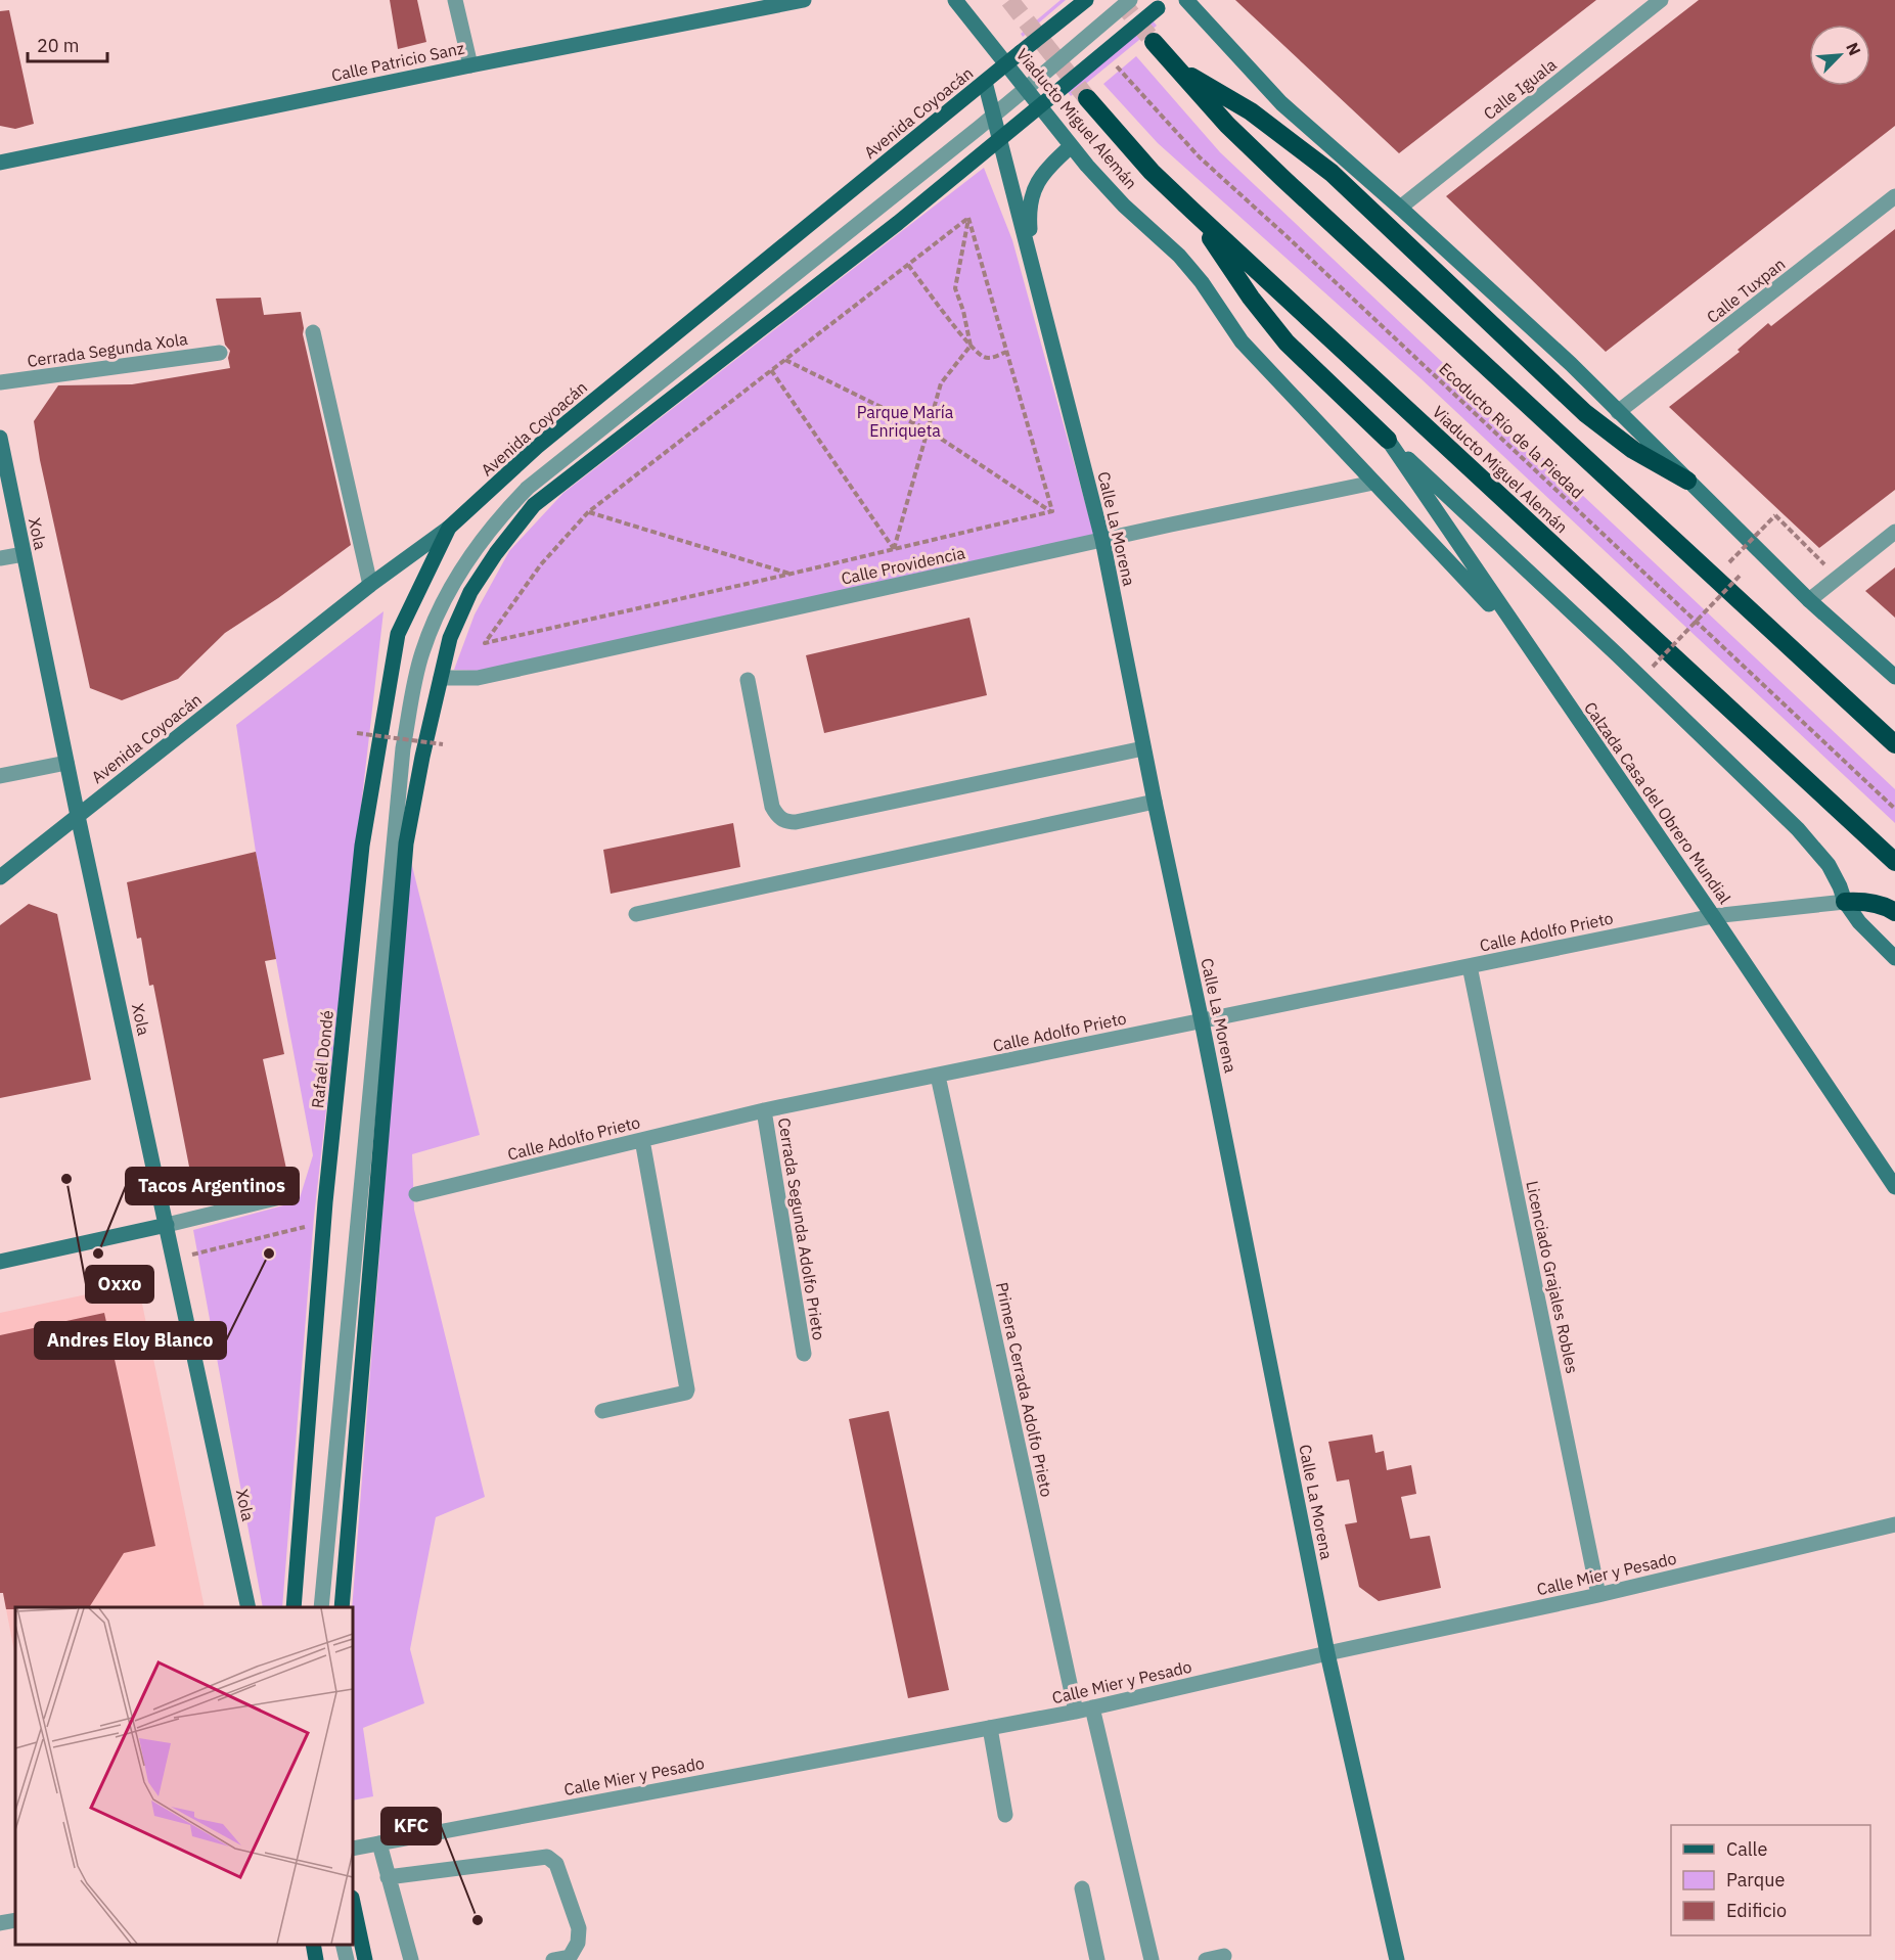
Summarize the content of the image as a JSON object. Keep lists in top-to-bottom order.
{
  "streets": {
    "highway": ["Viaducto Miguel Alemán"],
    "main road": ["Avenida Coyoacán", "Rafaél Dondé"],
    "street": [
      "Calle Patricio Sanz",
      "Calle Iguala",
      "Calle Tuxpan",
      "Cerrada Segunda Xola",
      "Calle La Morena",
      "Xola",
      "Calle Providencia",
      "Calzada Casa del Obrero Mundial",
      "Calle Adolfo Prieto",
      "Cerrada Segunda Adolfo Prieto",
      "Licenciado Grajales Robles",
      "Primera Cerrada Adolfo Prieto",
      "Calle Mier y Pesado"
    ],
    "path": ["Ecoducto Río de la Piedad"]
  },
  "crossings": [
    ["Avenida Coyoacán", "Viaducto Miguel Alemán"],
    ["Avenida Coyoacán", "Calle La Morena"],
    ["Avenida Coyoacán", "Xola"],
    ["Avenida Coyoacán", "Rafaél Dondé"],
    ["Viaducto Miguel Alemán", "Calle Providencia"],
    ["Viaducto Miguel Alemán", "Calzada Casa del Obrero Mundial"],
    ["Calle La Morena", "Calle Providencia"],
    ["Calle La Morena", "Calle Adolfo Prieto"],
    ["Calle La Morena", "Calle Mier y Pesado"],
    ["Calzada Casa del Obrero Mundial", "Calle Adolfo Prieto"],
    ["Calle Adolfo Prieto", "Cerrada Segunda Adolfo Prieto"],
    ["Calle Adolfo Prieto", "Licenciado Grajales Robles"],
    ["Calle Adolfo Prieto", "Primera Cerrada Adolfo Prieto"],
    ["Licenciado Grajales Robles", "Calle Mier y Pesado"],
    ["Primera Cerrada Adolfo Prieto", "Calle Mier y Pesado"]
  ],
  "parks": ["Parque María Enriqueta"],
  "places": [
    "Oxxo",
    "Tacos Argentinos",
    "Andres Eloy Blanco",
    "KFC"
  ],
  "legend": ["Calle", "Parque", "Edificio"],
  "scale_bar": "20 m",
  "north": "top right"
}
